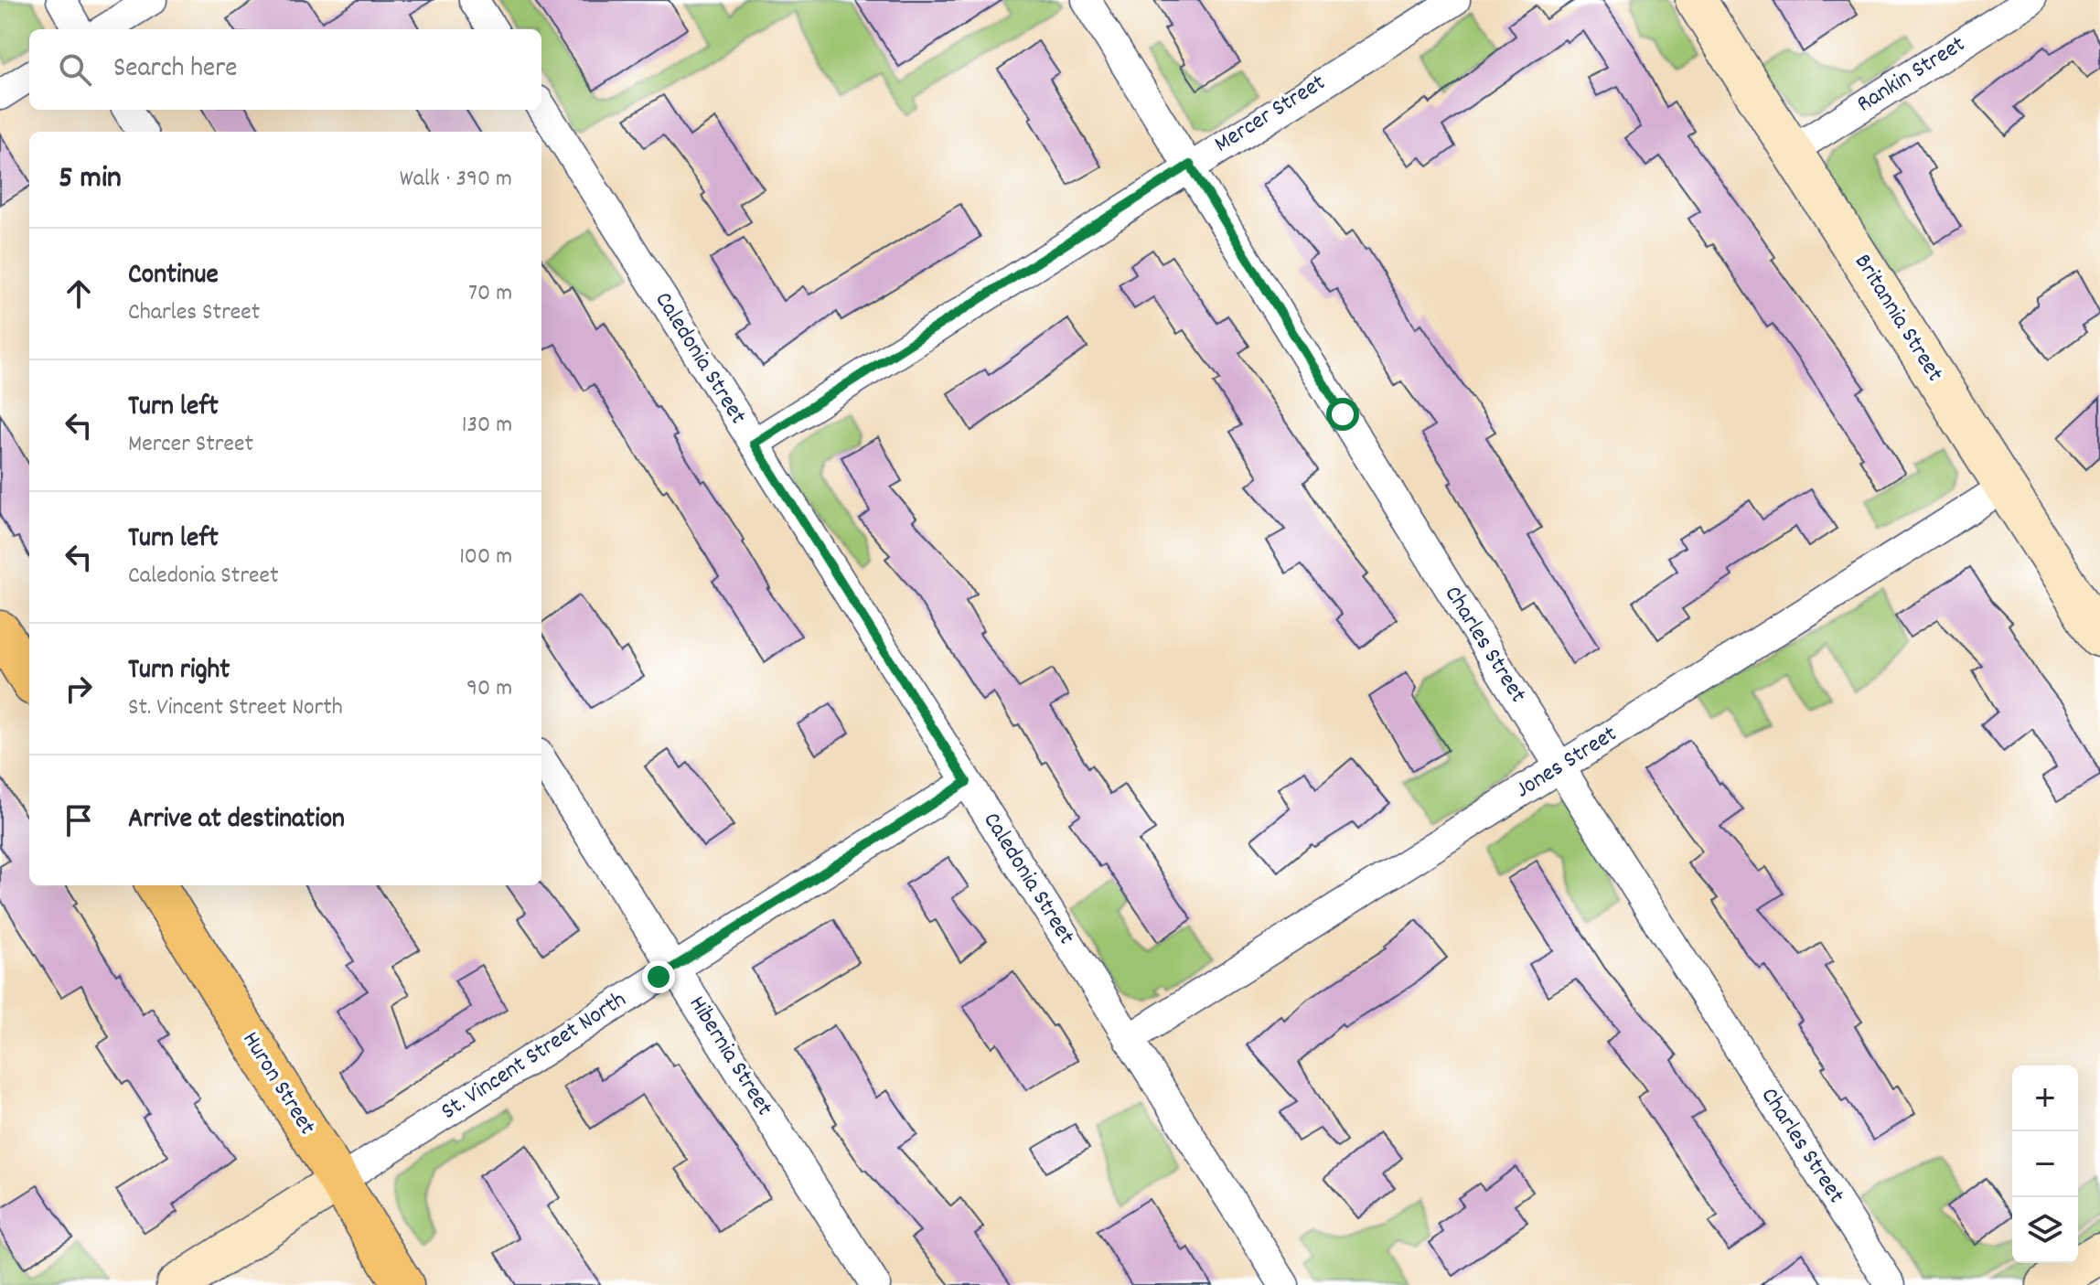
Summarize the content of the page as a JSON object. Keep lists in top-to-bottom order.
{
  "streets": {
    "main road": ["Huron Street"],
    "street": [
      "Rankin Street",
      "Mercer Street",
      "Britannia Street",
      "Caledonia Street",
      "Charles Street",
      "Jones Street",
      "St. Vincent Street North",
      "Hibernia Street"
    ]
  },
  "crossings": [
    ["Rankin Street", "Britannia Street"],
    ["Mercer Street", "Caledonia Street"],
    ["Mercer Street", "Charles Street"],
    ["Britannia Street", "Jones Street"],
    ["Caledonia Street", "Jones Street"],
    ["Caledonia Street", "St. Vincent Street North"],
    ["Charles Street", "Jones Street"],
    ["St. Vincent Street North", "Hibernia Street"],
    ["St. Vincent Street North", "Huron Street"]
  ],
  "page": {
    "search": "Search here",
    "heading": ["5 min", "Walk · 390 m"],
    "list": [
      ["Continue", "Charles Street", "70 m"],
      ["Turn left", "Mercer Street", "130 m"],
      ["Turn left", "Caledonia Street", "100 m"],
      ["Turn right", "St. Vincent Street North", "90 m"],
      "Arrive at destination"
    ],
    "map_buttons": ["+", "−"]
  }
}
